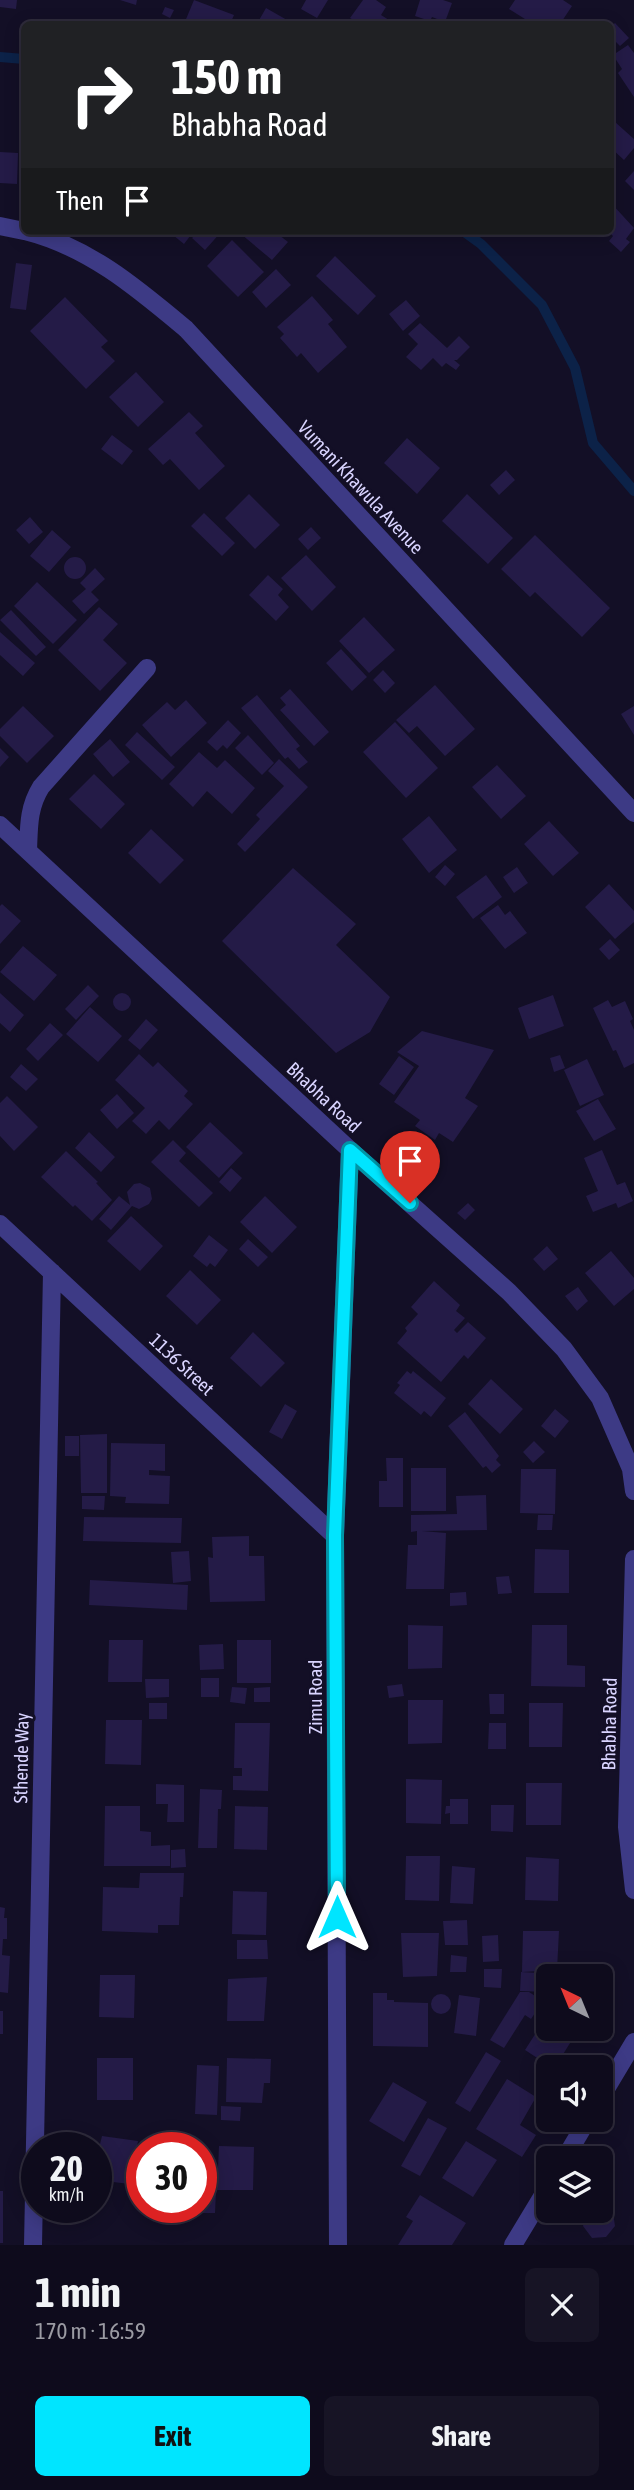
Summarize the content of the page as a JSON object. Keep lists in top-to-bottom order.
{
  "streets": {
    "street": [
      "Vumani Khawula Avenue",
      "Bhabha Road",
      "1136 Street",
      "Zimu Road",
      "Sthende Way"
    ]
  },
  "crossings": [
    ["Bhabha Road", "Zimu Road"],
    ["1136 Street", "Zimu Road"],
    ["1136 Street", "Sthende Way"]
  ],
  "north": "top left",
  "page": {
    "turn": ["150 m", "Bhabha Road"],
    "then": "Then",
    "speed": "20 km/h",
    "limit": "30",
    "heading": ["1 min", "170 m · 16:59"],
    "buttons": ["Exit", "Share"]
  }
}
